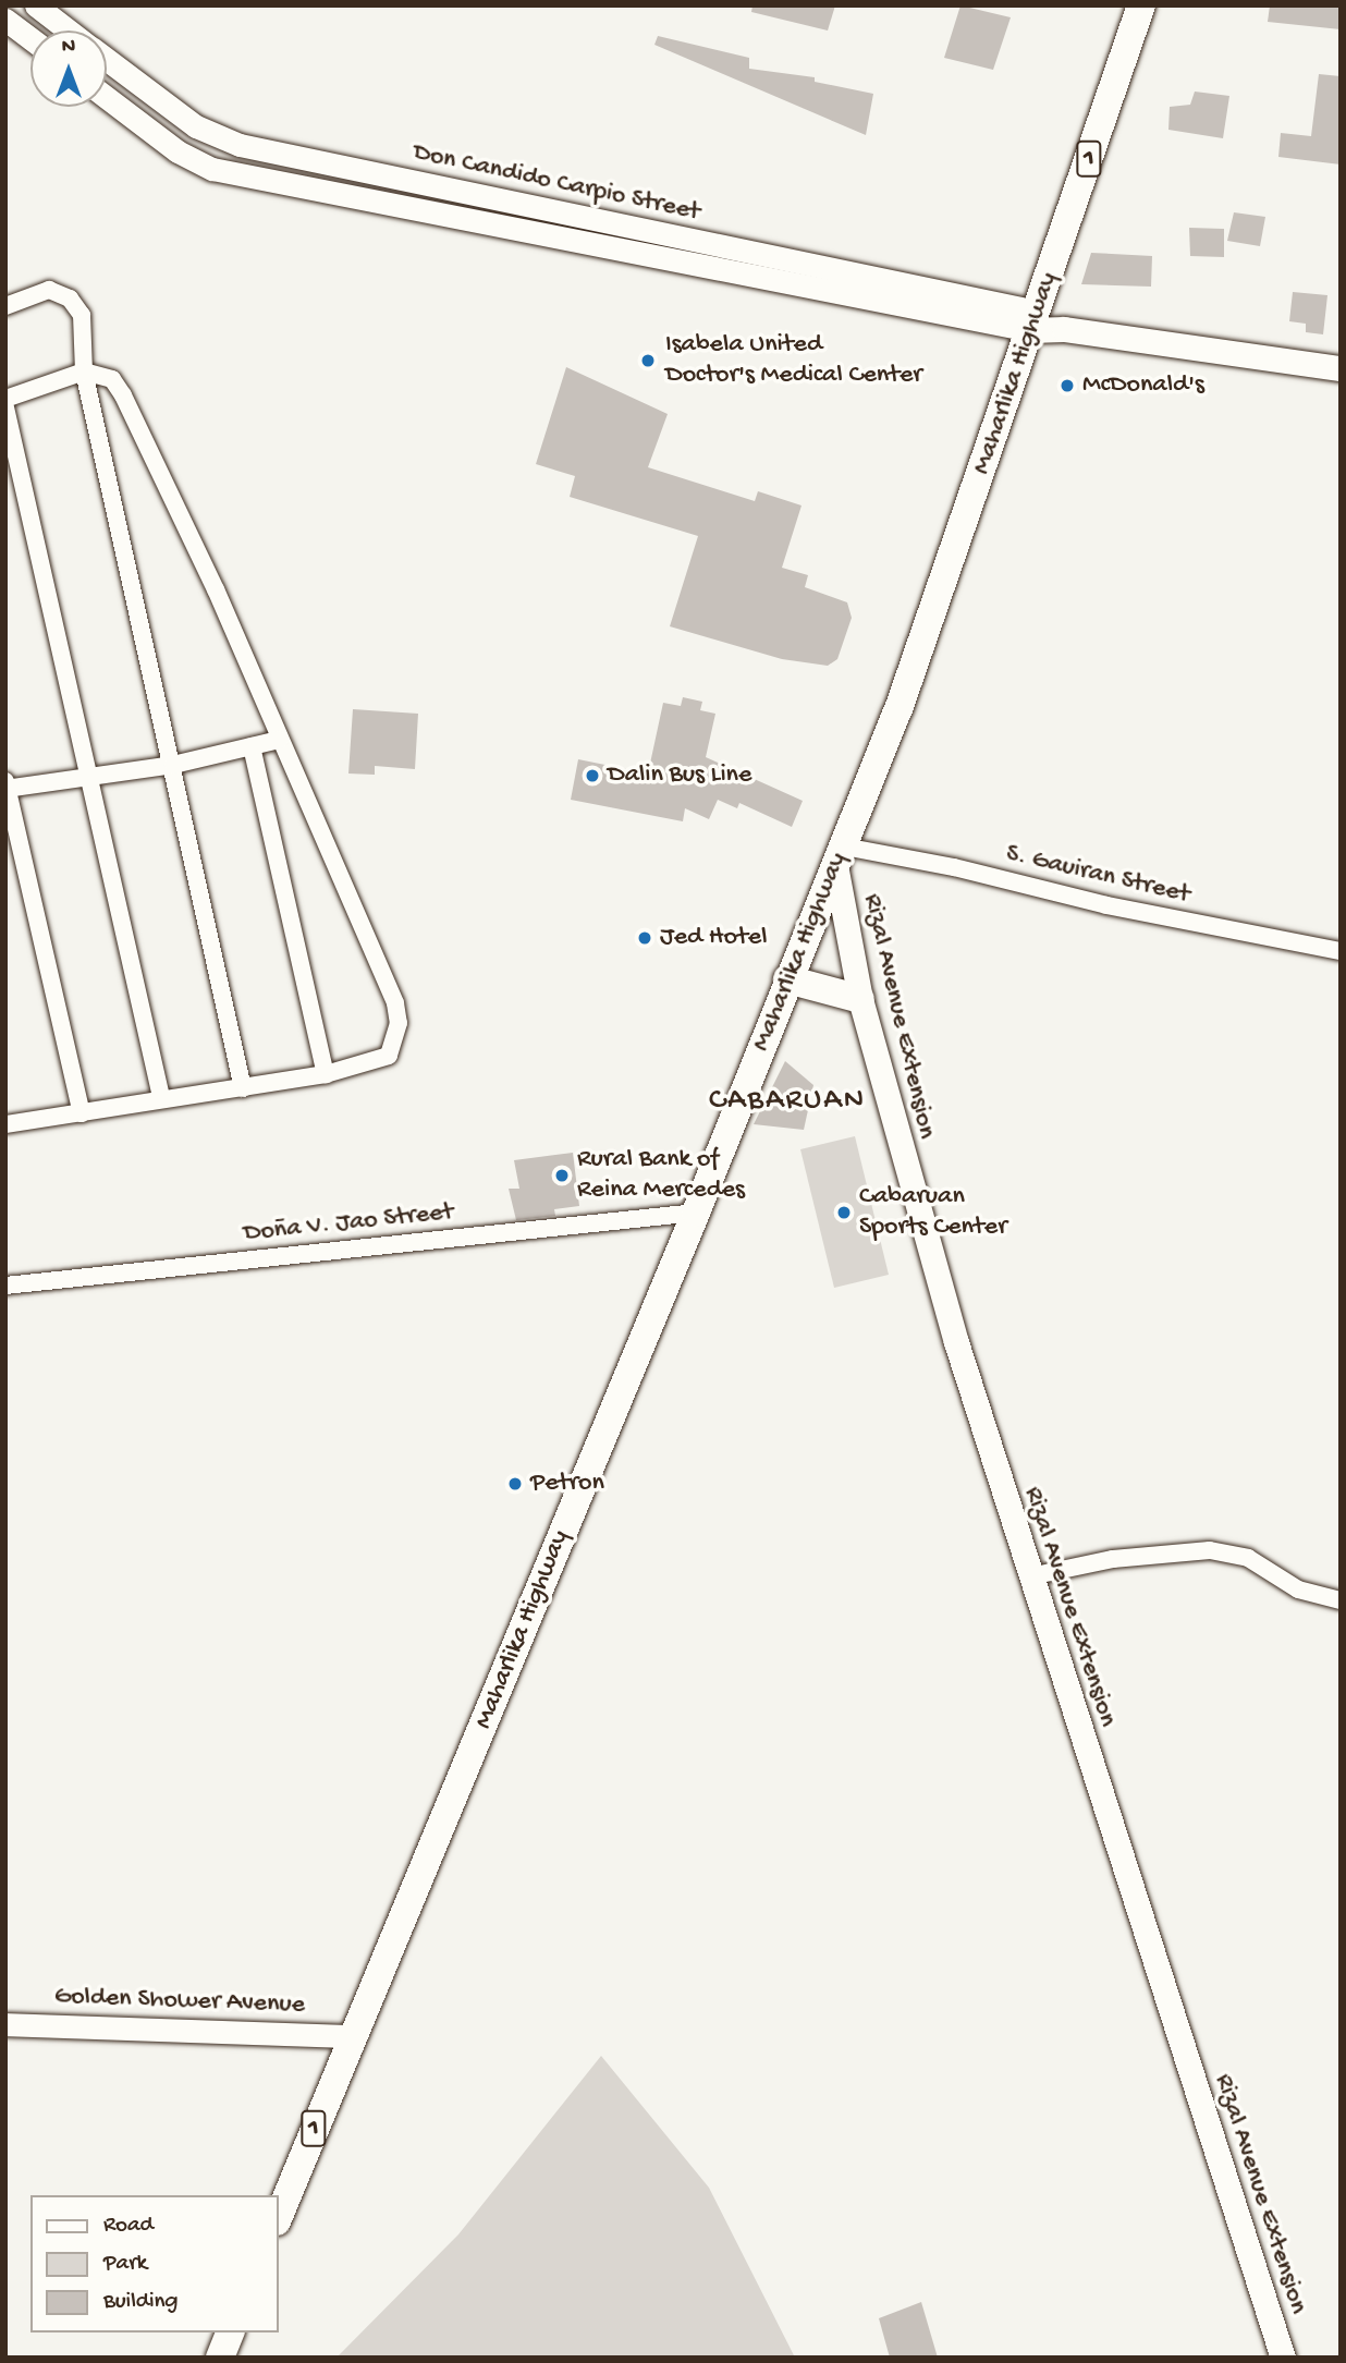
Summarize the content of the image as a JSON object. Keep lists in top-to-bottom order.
{
  "streets": {
    "main road": ["1", "Maharlika Highway", "Rizal Avenue Extension"],
    "street": [
      "Don Candido Carpio Street",
      "S. Gauiran Street",
      "Doña V. Jao Street",
      "Golden Shower Avenue"
    ]
  },
  "crossings": [
    ["Don Candido Carpio Street", "Maharlika Highway"],
    ["Maharlika Highway", "S. Gauiran Street"],
    ["Maharlika Highway", "Rizal Avenue Extension"],
    ["Maharlika Highway", "Doña V. Jao Street"],
    ["Maharlika Highway", "Golden Shower Avenue"],
    ["S. Gauiran Street", "Rizal Avenue Extension"]
  ],
  "districts": ["CABARUAN"],
  "places": [
    "Isabela United Doctor's Medical Center",
    "McDonald's",
    "Dalin Bus Line",
    "Jed Hotel",
    "Rural Bank of Reina Mercedes",
    "Cabaruan Sports Center",
    "Petron"
  ],
  "legend": ["Road", "Park", "Building"],
  "north": "top"
}
